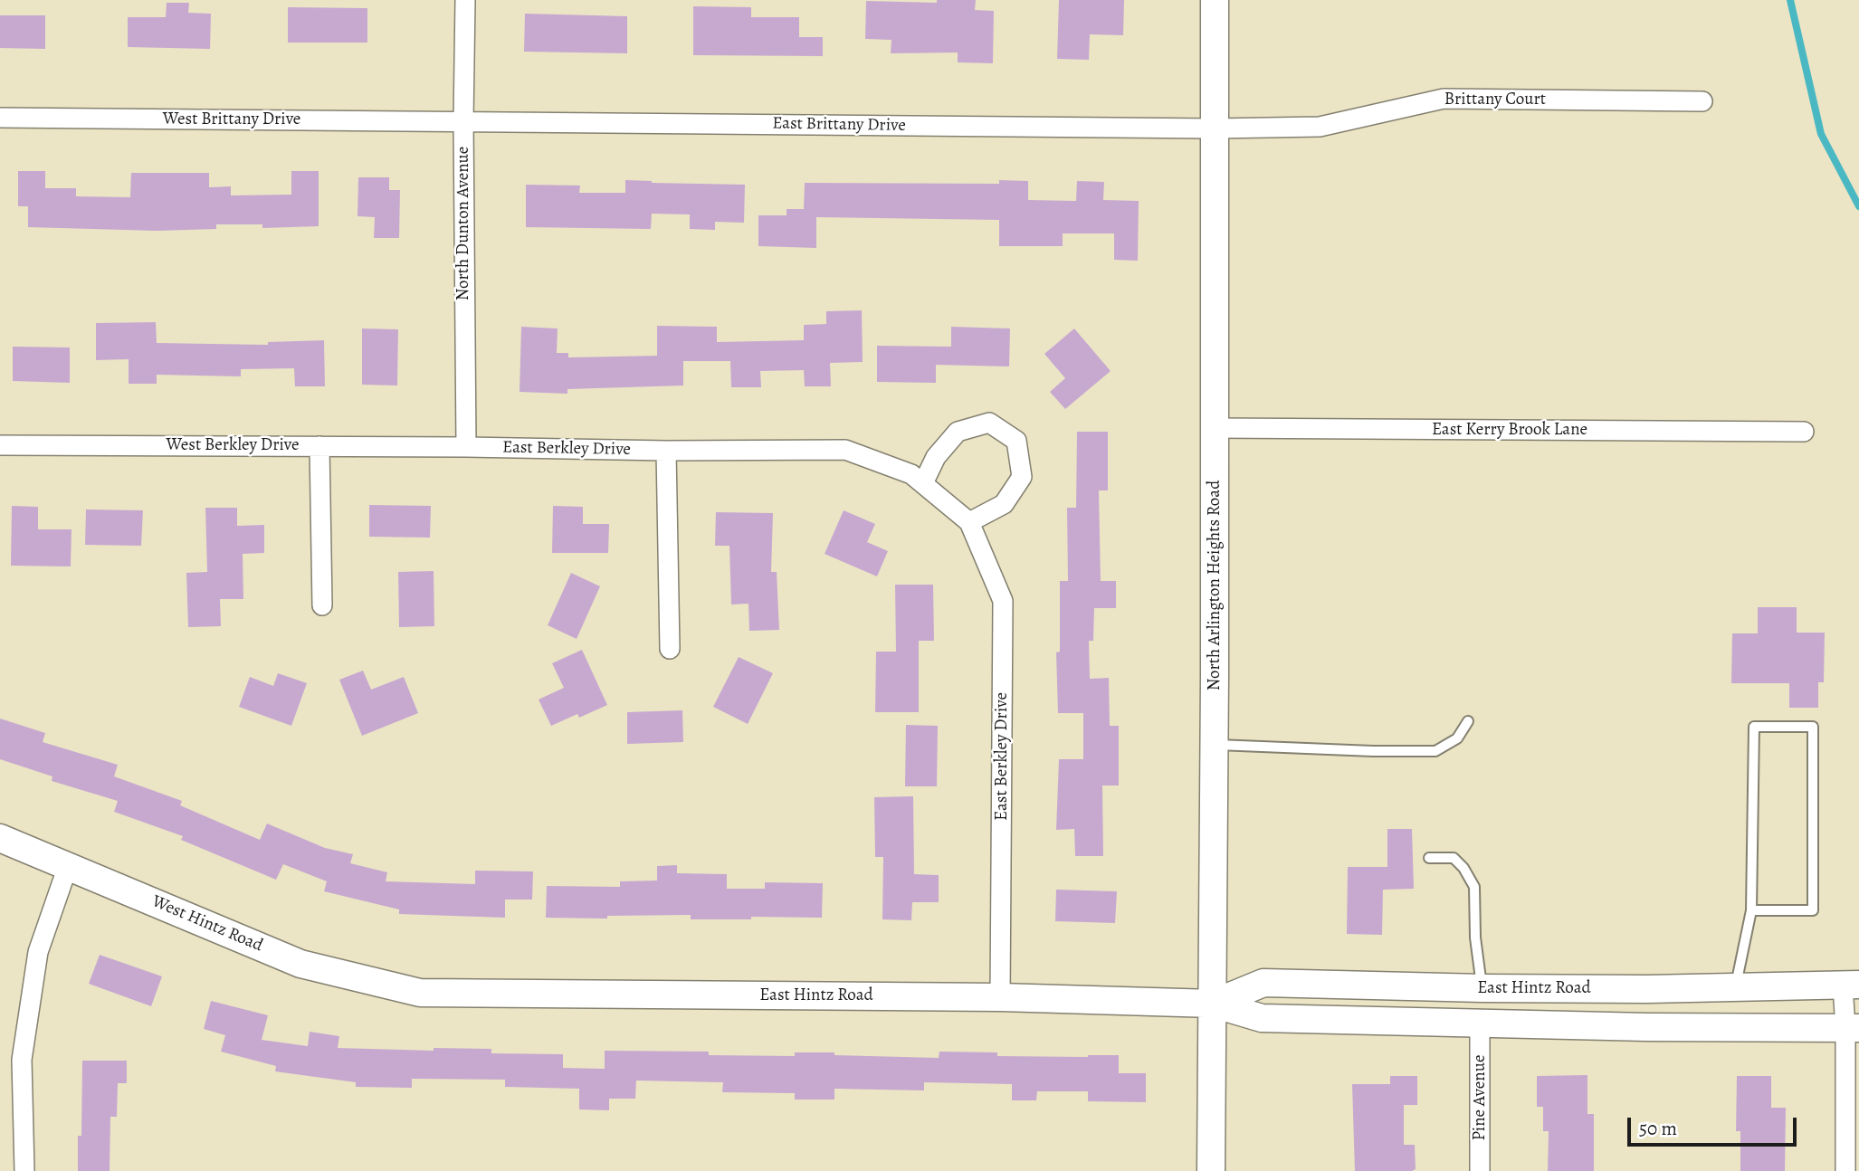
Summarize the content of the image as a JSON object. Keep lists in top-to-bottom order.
{
  "streets": {
    "main road": ["North Arlington Heights Road", "West Hintz Road", "East Hintz Road"],
    "street": [
      "Brittany Court",
      "West Brittany Drive",
      "East Brittany Drive",
      "North Dunton Avenue",
      "East Kerry Brook Lane",
      "West Berkley Drive",
      "East Berkley Drive",
      "Pine Avenue"
    ]
  },
  "crossings": [
    ["Brittany Court", "East Brittany Drive"],
    ["Brittany Court", "North Arlington Heights Road"],
    ["West Brittany Drive", "East Brittany Drive"],
    ["West Brittany Drive", "North Dunton Avenue"],
    ["East Brittany Drive", "North Dunton Avenue"],
    ["East Brittany Drive", "North Arlington Heights Road"],
    ["North Dunton Avenue", "West Berkley Drive"],
    ["North Dunton Avenue", "East Berkley Drive"],
    ["East Kerry Brook Lane", "North Arlington Heights Road"],
    ["West Berkley Drive", "East Berkley Drive"],
    ["East Berkley Drive", "East Hintz Road"],
    ["North Arlington Heights Road", "East Hintz Road"],
    ["West Hintz Road", "East Hintz Road"],
    ["East Hintz Road", "Pine Avenue"]
  ],
  "scale_bar": "50 m"
}
